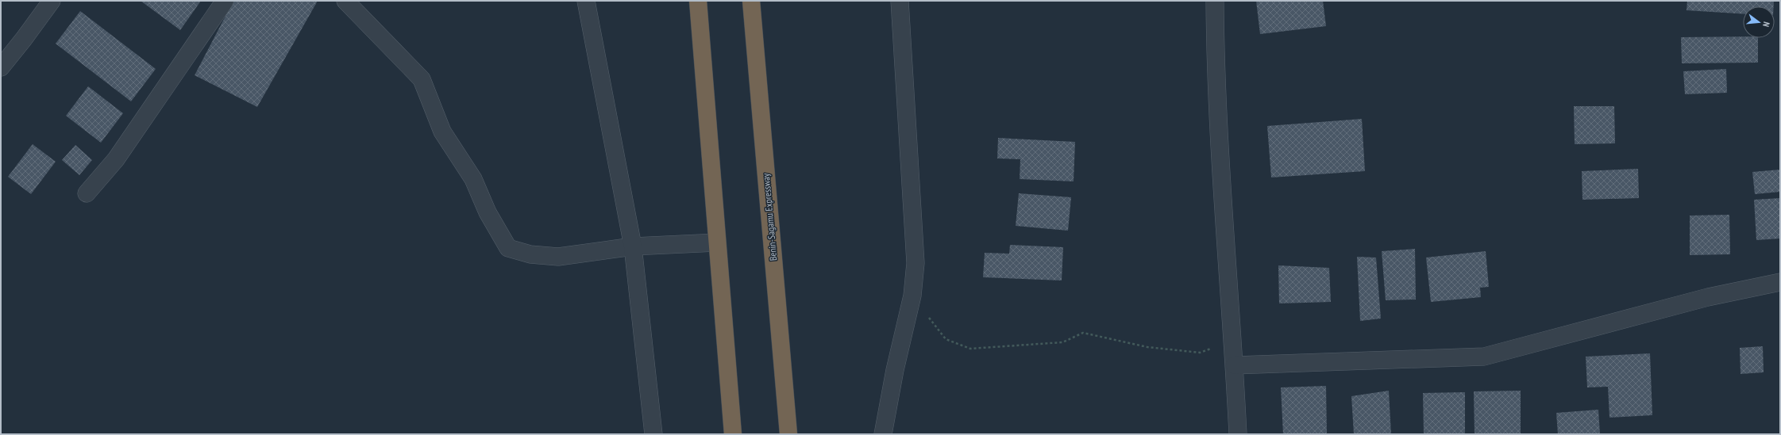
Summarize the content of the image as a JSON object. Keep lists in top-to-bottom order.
{
  "streets": {
    "highway": ["Benin-Sagamu Expressway"]
  },
  "north": "right"
}
